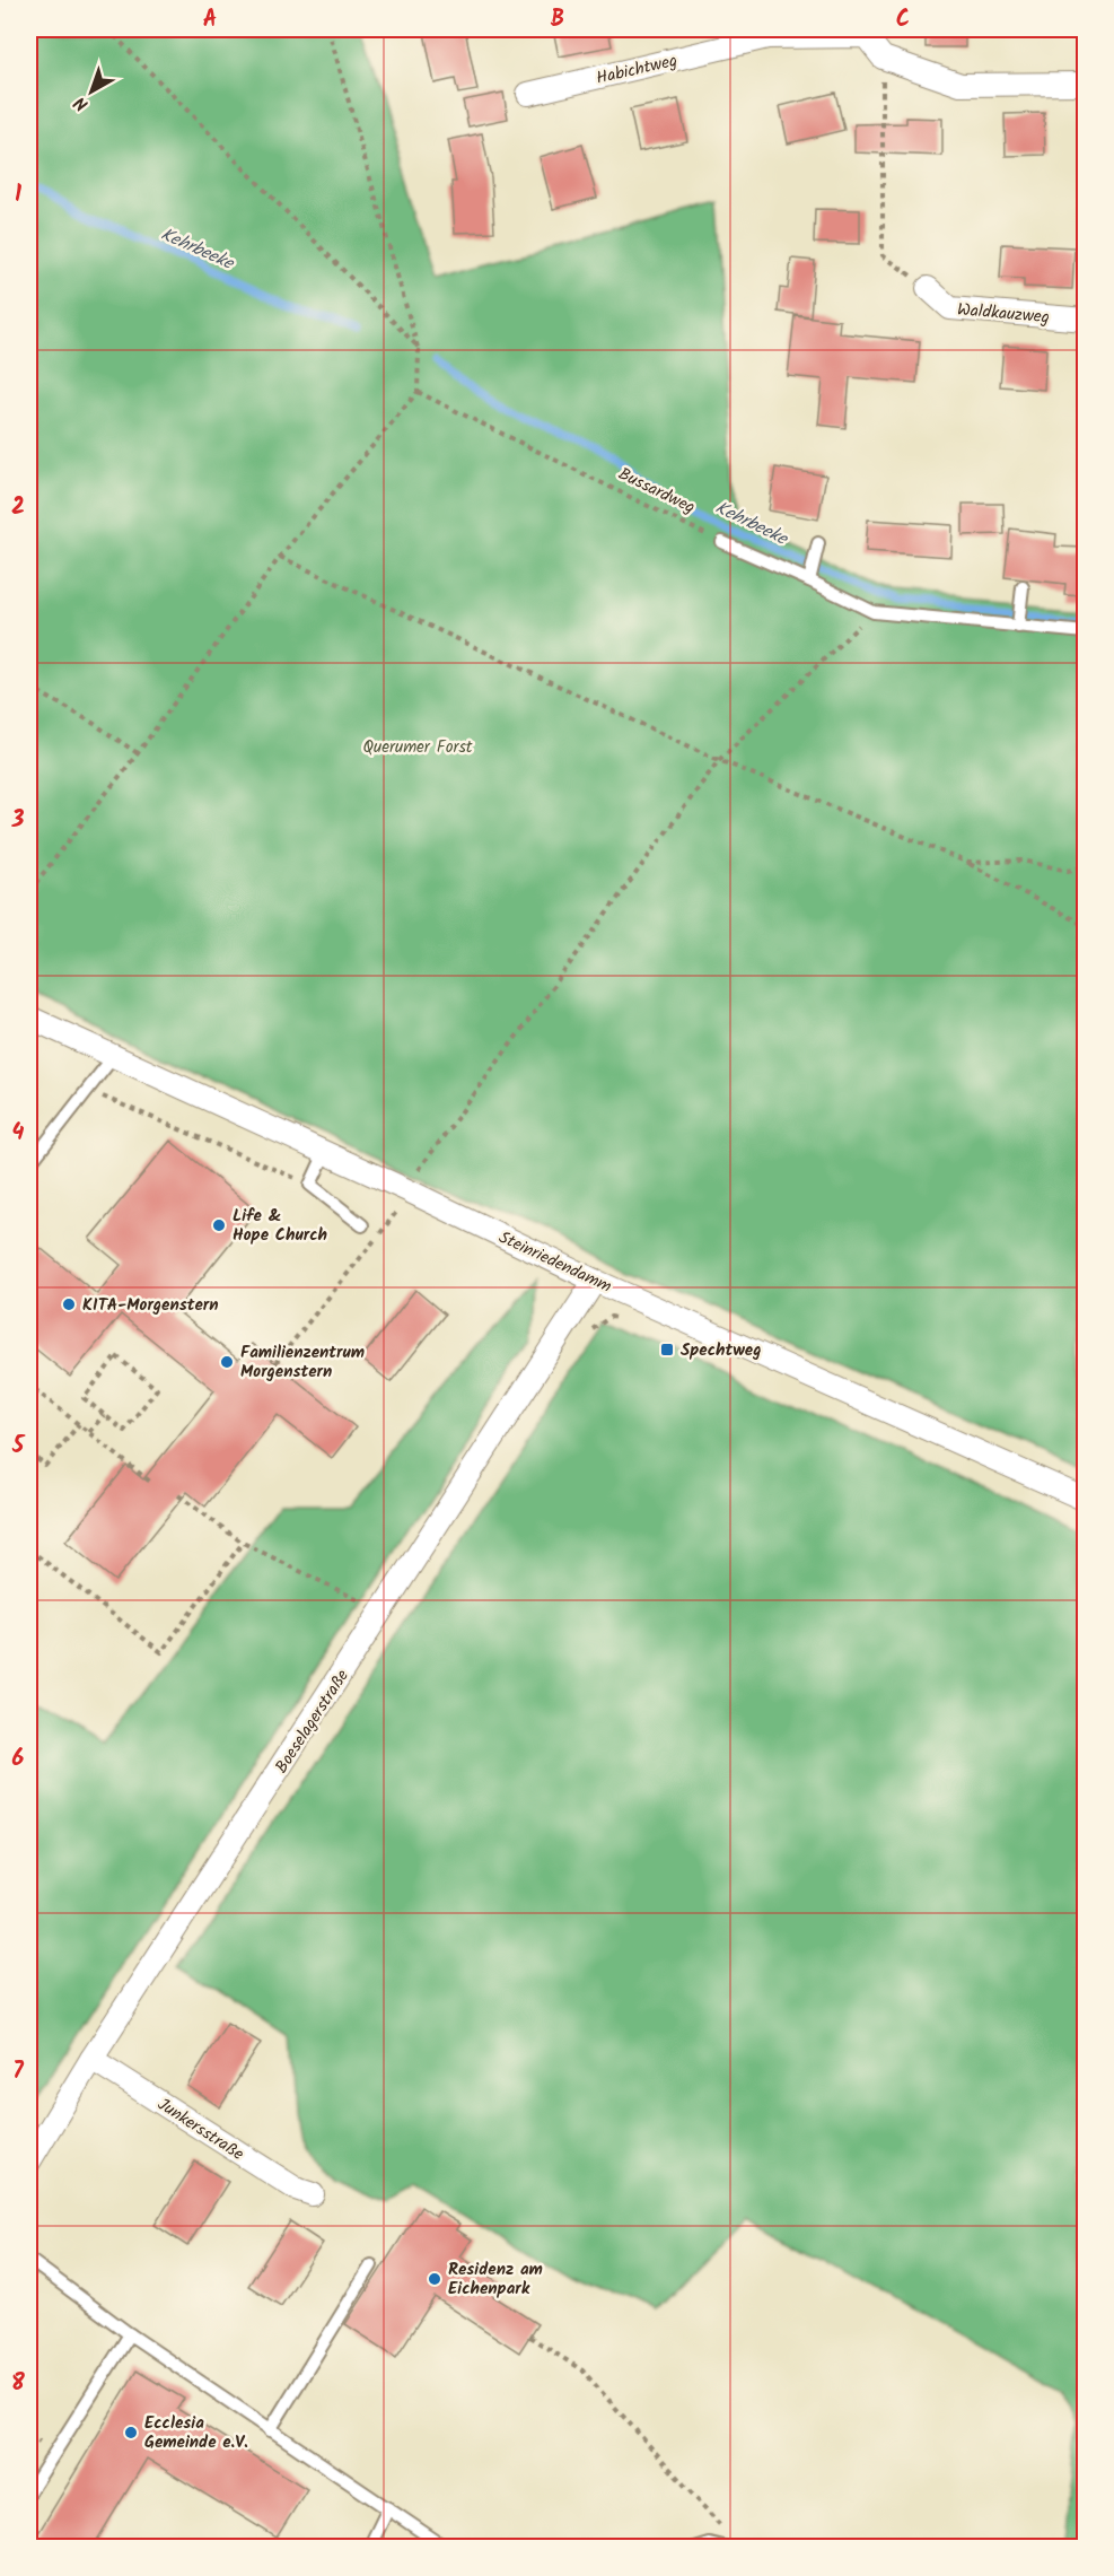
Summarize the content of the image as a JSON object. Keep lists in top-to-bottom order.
{
  "streets": {
    "street": [
      "Habichtweg",
      "Waldkauzweg",
      "Steinriedendamm",
      "Boeselagerstraße",
      "Junkersstraße"
    ],
    "path": ["Bussardweg"]
  },
  "crossings": [
    ["Steinriedendamm", "Boeselagerstraße"],
    ["Boeselagerstraße", "Junkersstraße"]
  ],
  "water": ["Kehrbeeke"],
  "parks": ["Querumer Forst"],
  "places": {
    "other": [
      "Life & Hope Church",
      "KITA-Morgenstern",
      "Familienzentrum Morgenstern",
      "Residenz am Eichenpark",
      "Ecclesia Gemeinde e.V."
    ],
    "transit": ["Spechtweg"]
  },
  "north": "bottom left",
  "grid": {
    "columns": ["A", "B", "C"],
    "rows": [
      "1",
      "2",
      "3",
      "4",
      "5",
      "6",
      "7",
      "8"
    ]
  }
}
